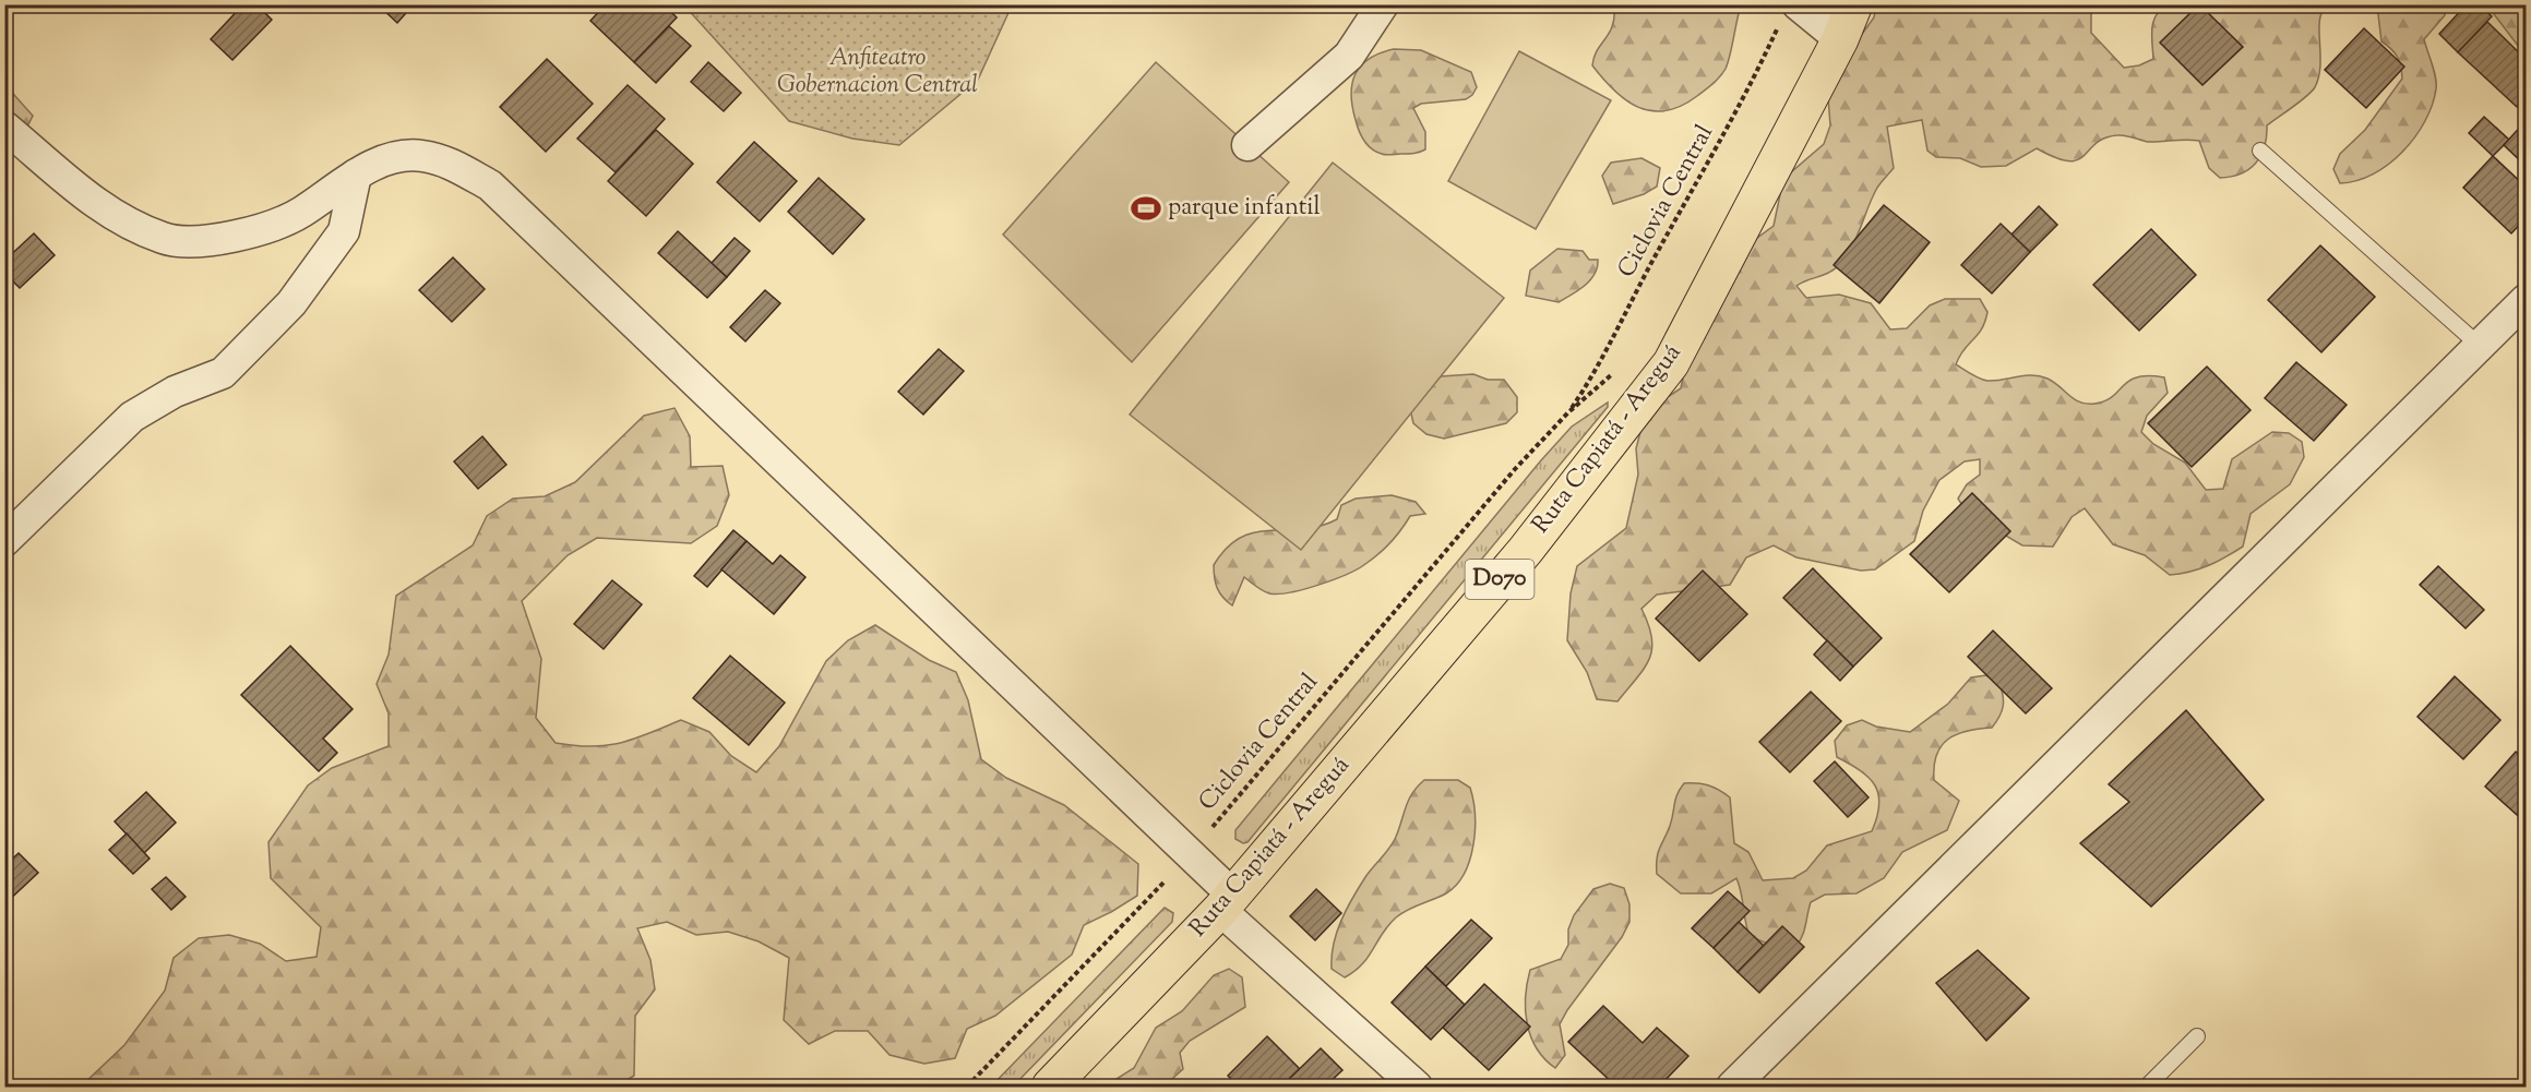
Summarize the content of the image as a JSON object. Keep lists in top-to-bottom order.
{
  "streets": {
    "main road": ["Ruta Capiatá - Areguá", "D070"],
    "path": ["Ciclovia Central"]
  },
  "parks": ["Anfiteatro Gobernacion Central"],
  "places": {
    "sports": ["parque infantil"]
  }
}
